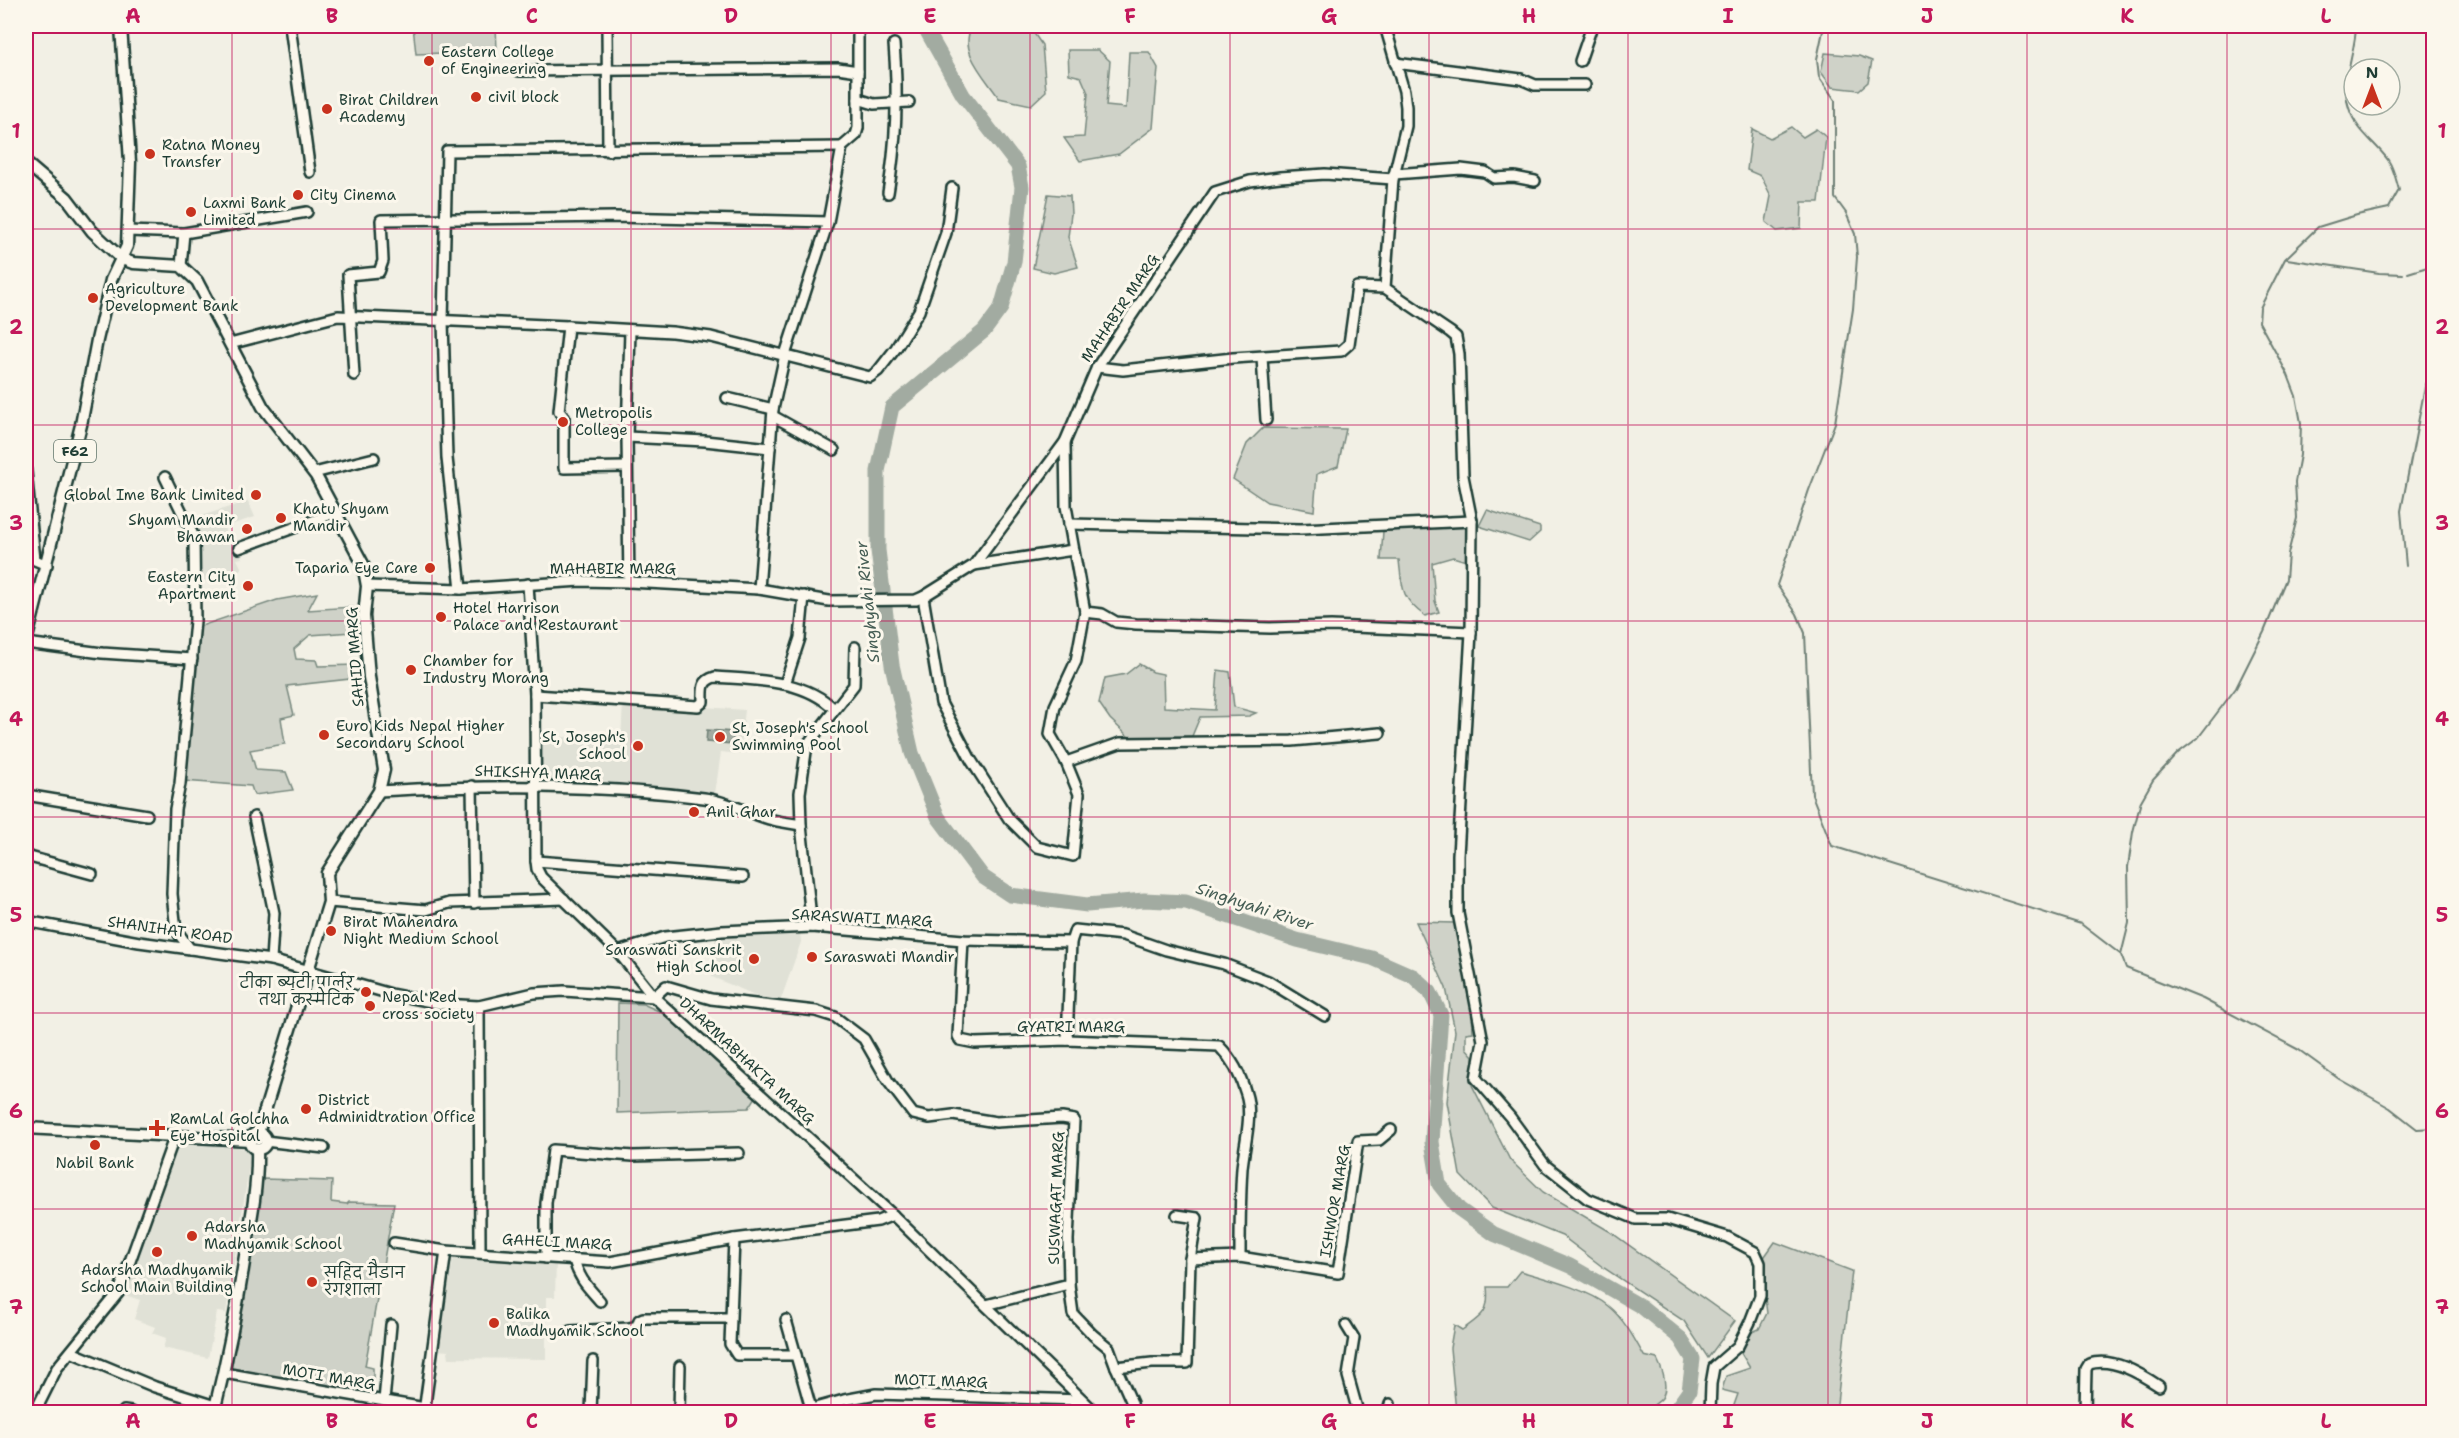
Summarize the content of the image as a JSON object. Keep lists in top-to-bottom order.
{
  "streets": {
    "main road": ["F62", "SAHID MARG"],
    "street": [
      "MAHABIR MARG",
      "SHIKSHYA MARG",
      "SARASWATI MARG",
      "SHANIHAT ROAD",
      "GYATRI MARG",
      "DHARMABHAKTA MARG",
      "SUSWAGAT MARG",
      "ISHWOR MARG",
      "GAHELI MARG",
      "MOTI MARG"
    ]
  },
  "crossings": [
    ["MAHABIR MARG", "SAHID MARG"],
    ["MAHABIR MARG", "DHARMABHAKTA MARG"],
    ["SAHID MARG", "SHIKSHYA MARG"],
    ["SAHID MARG", "SHANIHAT ROAD"],
    ["SAHID MARG", "MOTI MARG"],
    ["SHIKSHYA MARG", "DHARMABHAKTA MARG"],
    ["SARASWATI MARG", "GYATRI MARG"],
    ["SARASWATI MARG", "DHARMABHAKTA MARG"],
    ["SHANIHAT ROAD", "DHARMABHAKTA MARG"],
    ["SHANIHAT ROAD", "SUSWAGAT MARG"],
    ["GYATRI MARG", "ISHWOR MARG"],
    ["DHARMABHAKTA MARG", "GAHELI MARG"],
    ["DHARMABHAKTA MARG", "MOTI MARG"]
  ],
  "water": ["Singhyahi River"],
  "places": {
    "other": [
      "Eastern College of Engineering",
      "civil block",
      "Birat Children Academy",
      "Ratna Money Transfer",
      "City Cinema",
      "Laxmi Bank Limited",
      "Agriculture Development Bank",
      "Metropolis College",
      "Global Ime Bank Limited",
      "Khatu Shyam Mandir",
      "Shyam Mandir Bhawan",
      "Taparia Eye Care",
      "Eastern City Apartment",
      "Hotel Harrison Palace and Restaurant",
      "Chamber for Industry Morang",
      "Euro Kids Nepal Higher Secondary School",
      "St, Joseph's School Swimming Pool",
      "St, Joseph's School",
      "Anil Ghar",
      "Birat Mahendra Night Medium School",
      "Saraswati Mandir",
      "Saraswati Sanskrit High School",
      "टीका ब्युटी पार्लर तथा कस्मेटिक",
      "Nepal Red cross society",
      "District Adminidtration Office",
      "Nabil Bank",
      "Adarsha Madhyamik School",
      "Adarsha Madhyamik School Main Building",
      "सहिद मैडान रंगशाला",
      "Balika Madhyamik School"
    ],
    "health": ["RamLal Golchha Eye Hospital"]
  },
  "north": "top",
  "grid": {
    "columns": [
      "A",
      "B",
      "C",
      "D",
      "E",
      "F",
      "G",
      "H",
      "I",
      "J",
      "K",
      "L"
    ],
    "rows": [
      "1",
      "2",
      "3",
      "4",
      "5",
      "6",
      "7"
    ]
  }
}
